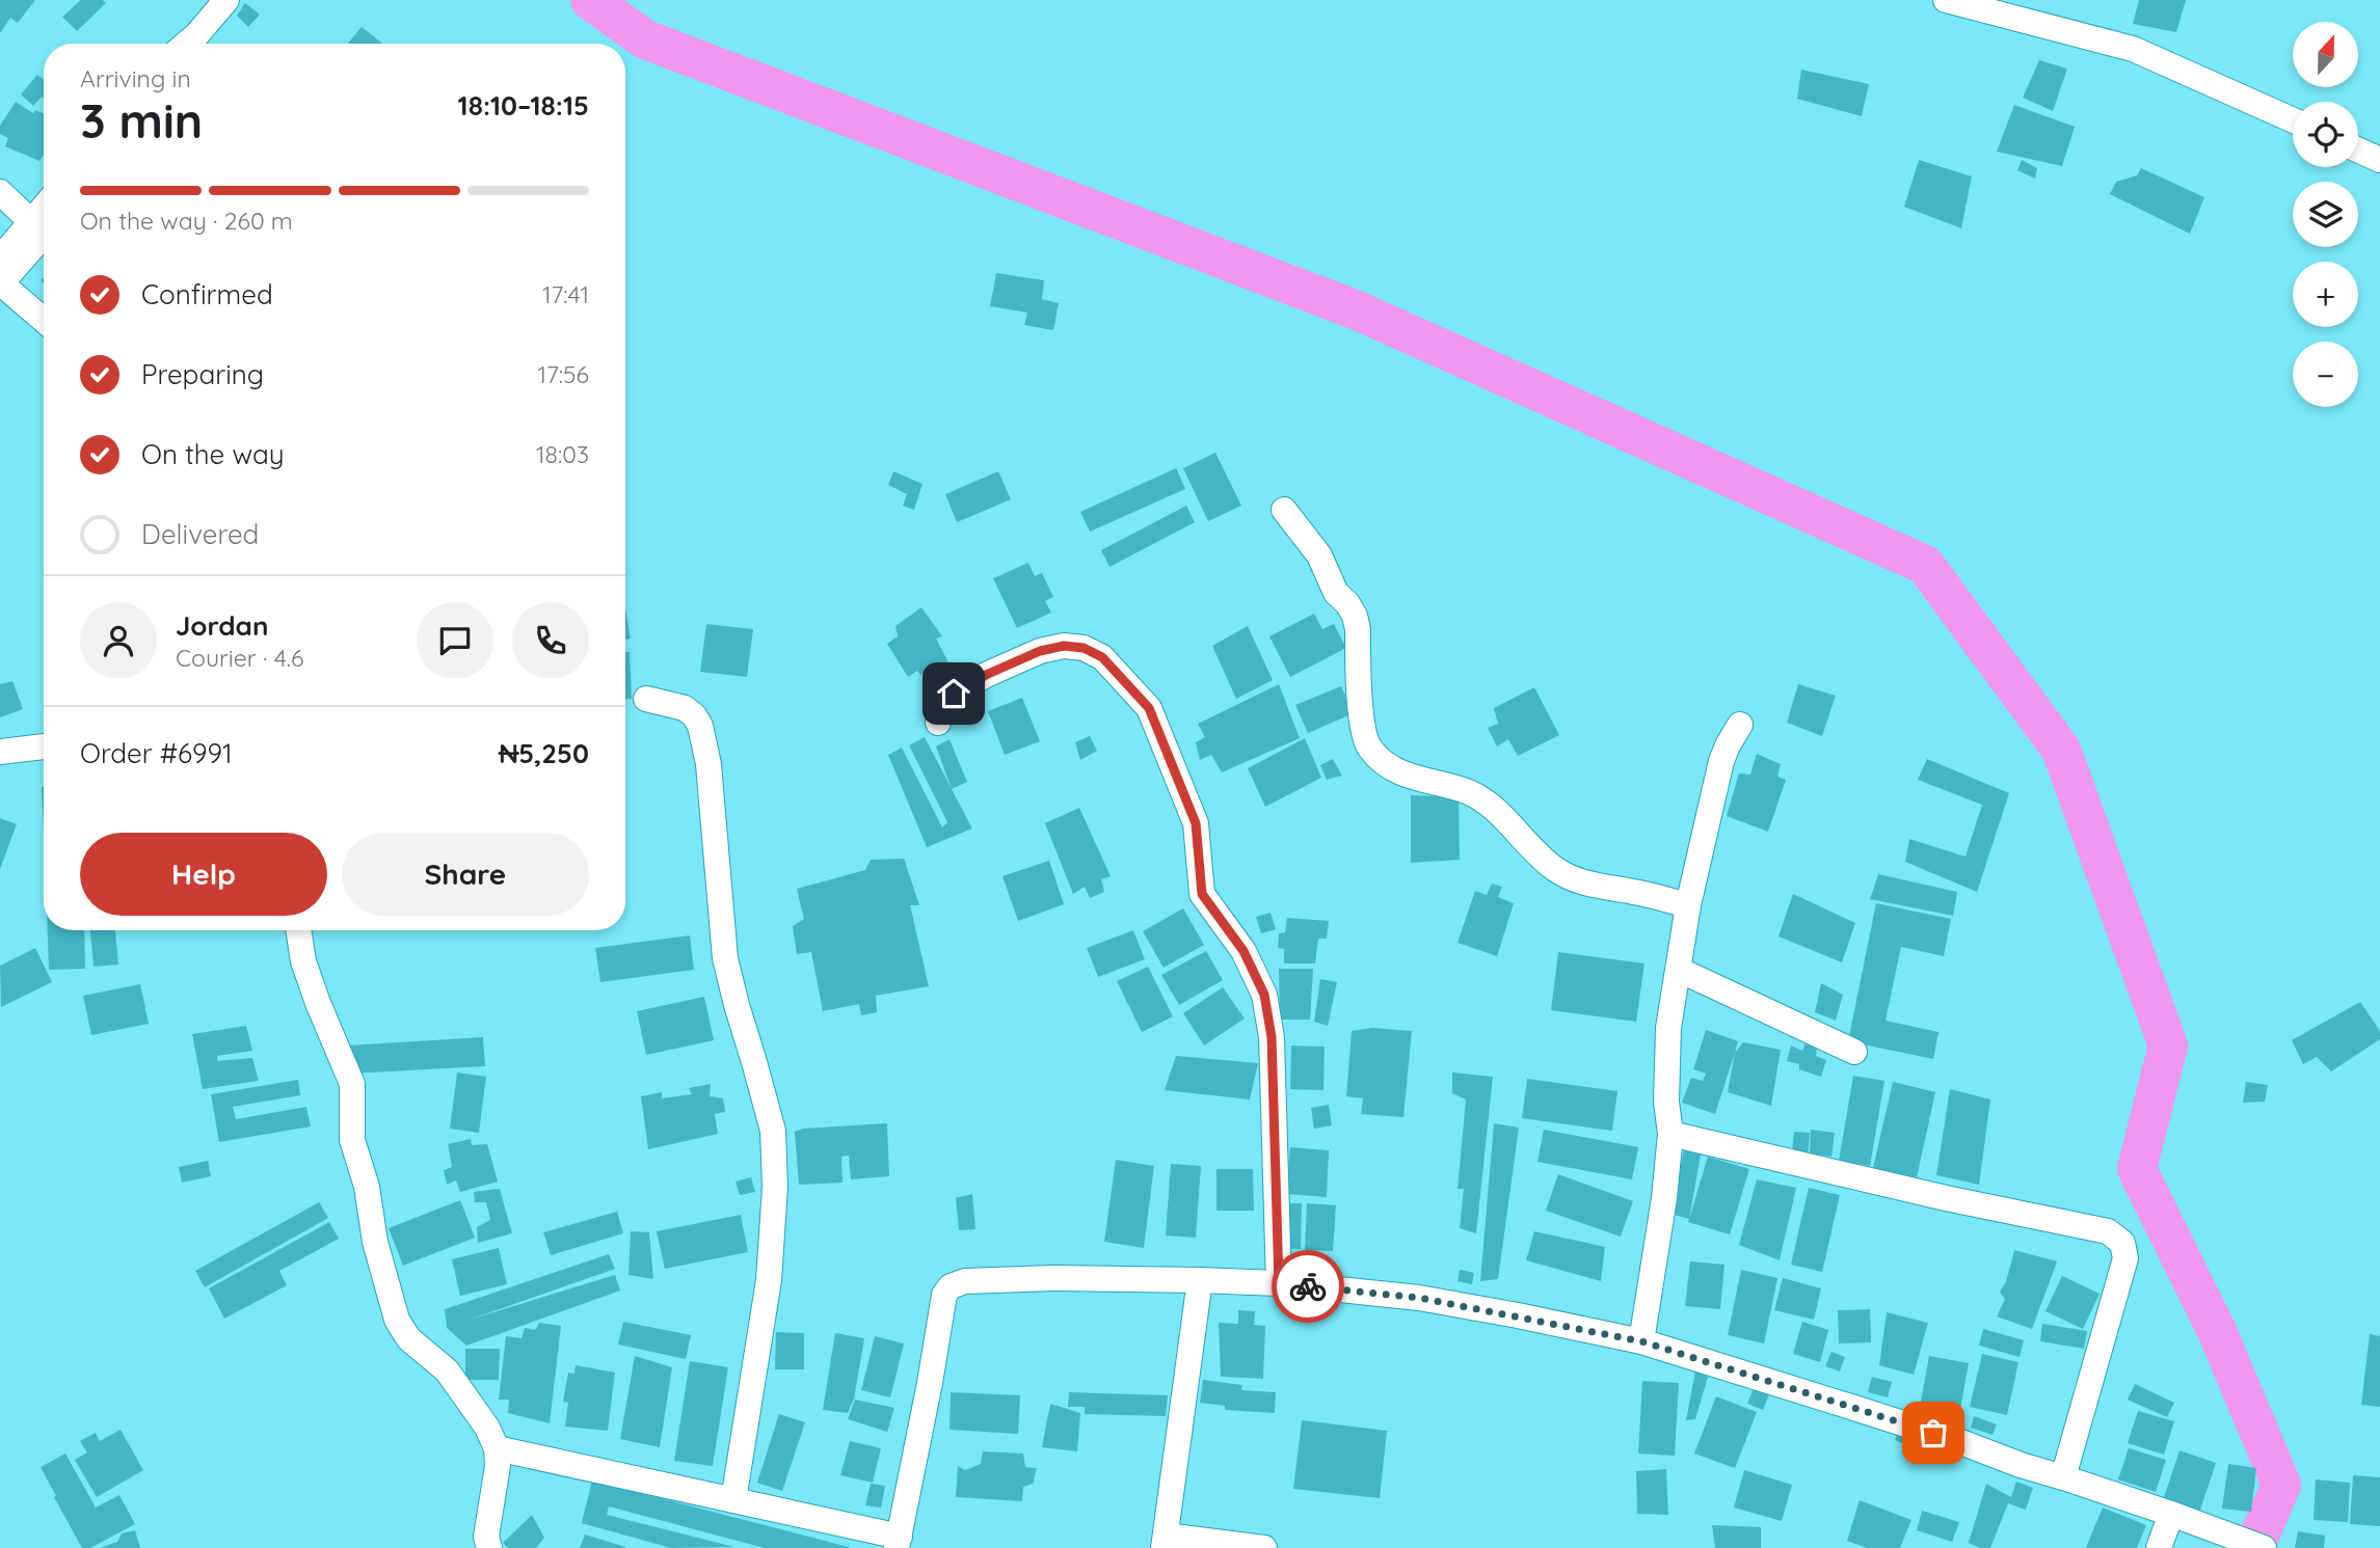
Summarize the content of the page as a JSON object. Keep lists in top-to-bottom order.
{
  "north": "top",
  "page": {
    "map_buttons": ["+", "−"],
    "heading": ["3 min", "Arriving in", "18:10–18:15"],
    "panel": [
      "Jordan",
      "Courier · 4.6",
      "Order #6991",
      "₦5,250"
    ],
    "bar": "On the way · 260 m",
    "list": [
      ["Confirmed", "17:41"],
      ["Preparing", "17:56"],
      ["On the way", "18:03"],
      "Delivered"
    ],
    "buttons": ["Help", "Share"]
  }
}
